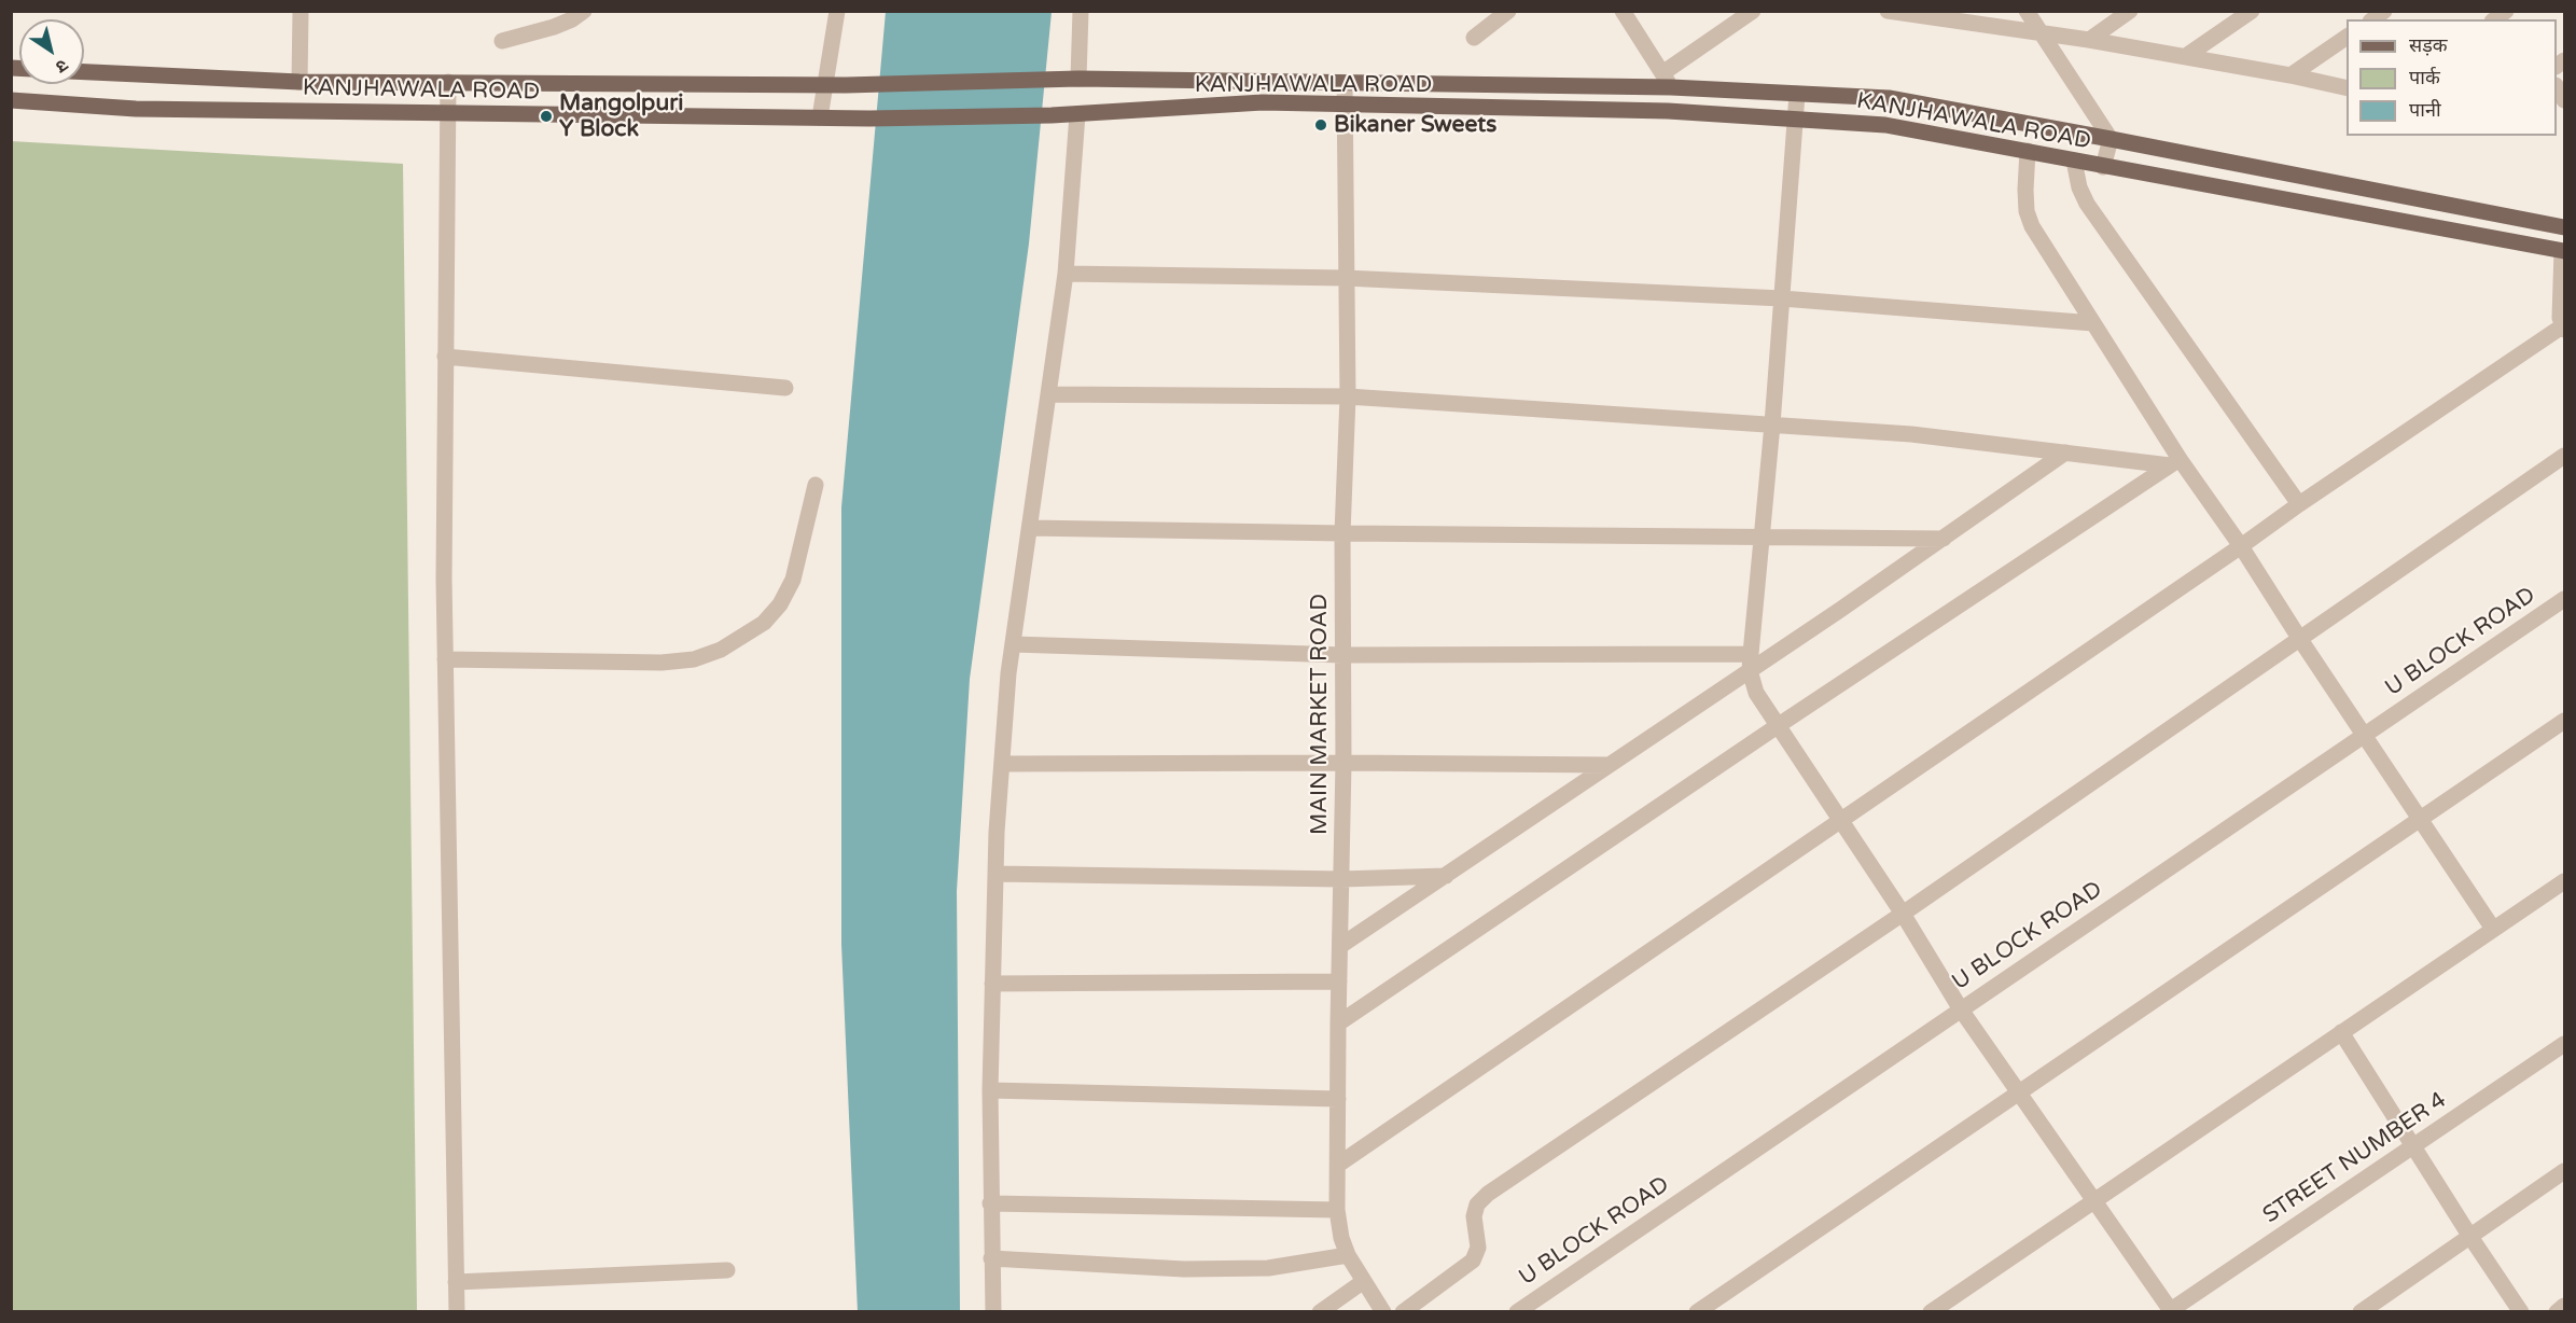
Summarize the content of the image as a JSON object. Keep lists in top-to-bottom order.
{
  "streets": {
    "main road": ["KANJHAWALA ROAD"],
    "street": ["U BLOCK ROAD", "MAIN MARKET ROAD", "STREET NUMBER 4"]
  },
  "crossings": [
    ["KANJHAWALA ROAD", "MAIN MARKET ROAD"]
  ],
  "places": ["Mangolpuri Y Block", "Bikaner Sweets"],
  "legend": ["सड़क", "पार्क", "पानी"],
  "north": "bottom right"
}
